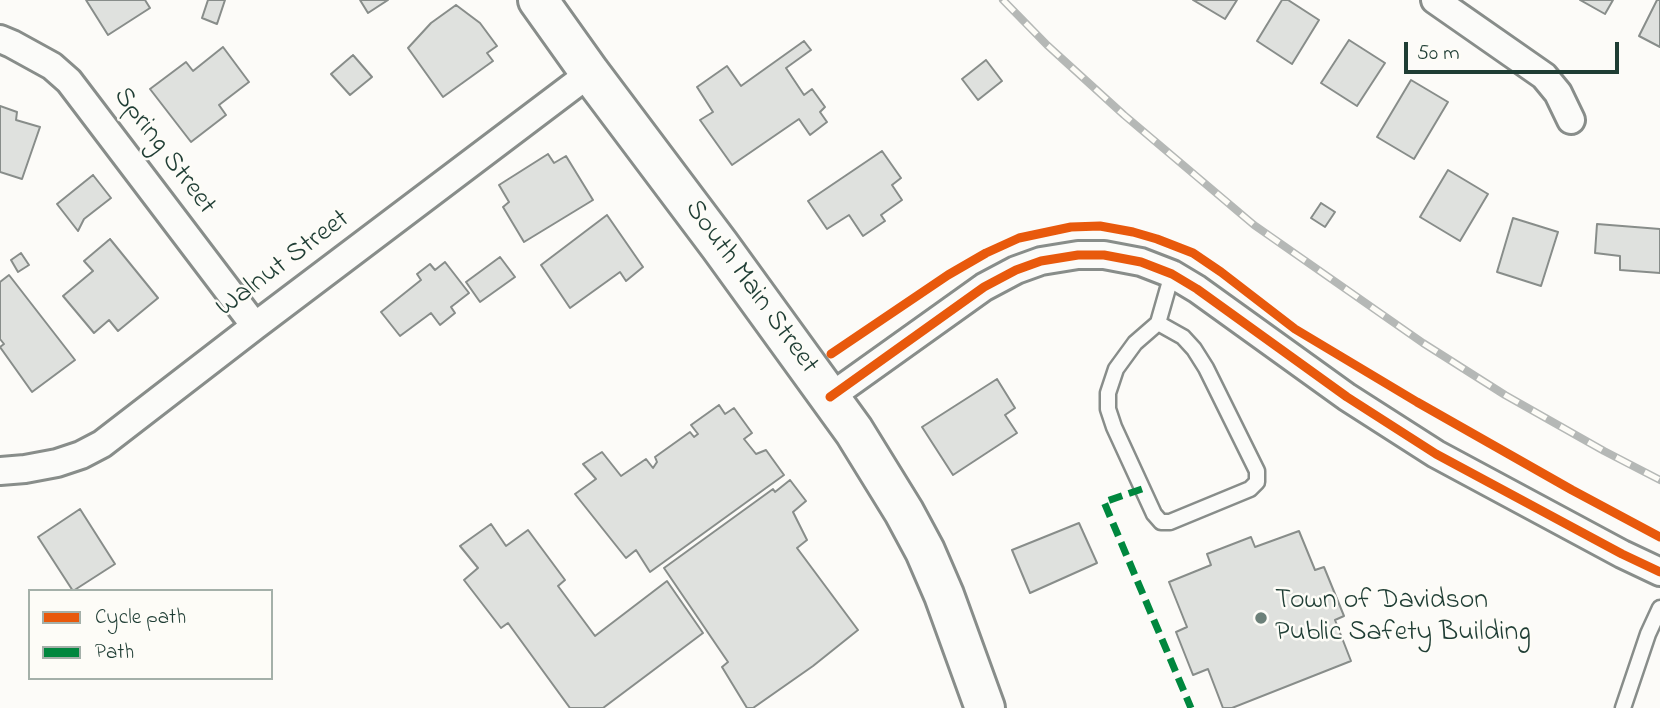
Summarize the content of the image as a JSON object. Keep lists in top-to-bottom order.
{
  "streets": {
    "main road": ["South Main Street"],
    "street": ["Spring Street", "Walnut Street"]
  },
  "crossings": [
    ["Spring Street", "Walnut Street"],
    ["Walnut Street", "South Main Street"]
  ],
  "places": ["Town of Davidson Public Safety Building"],
  "legend": ["Cycle path", "Path"],
  "scale_bar": "50 m"
}
